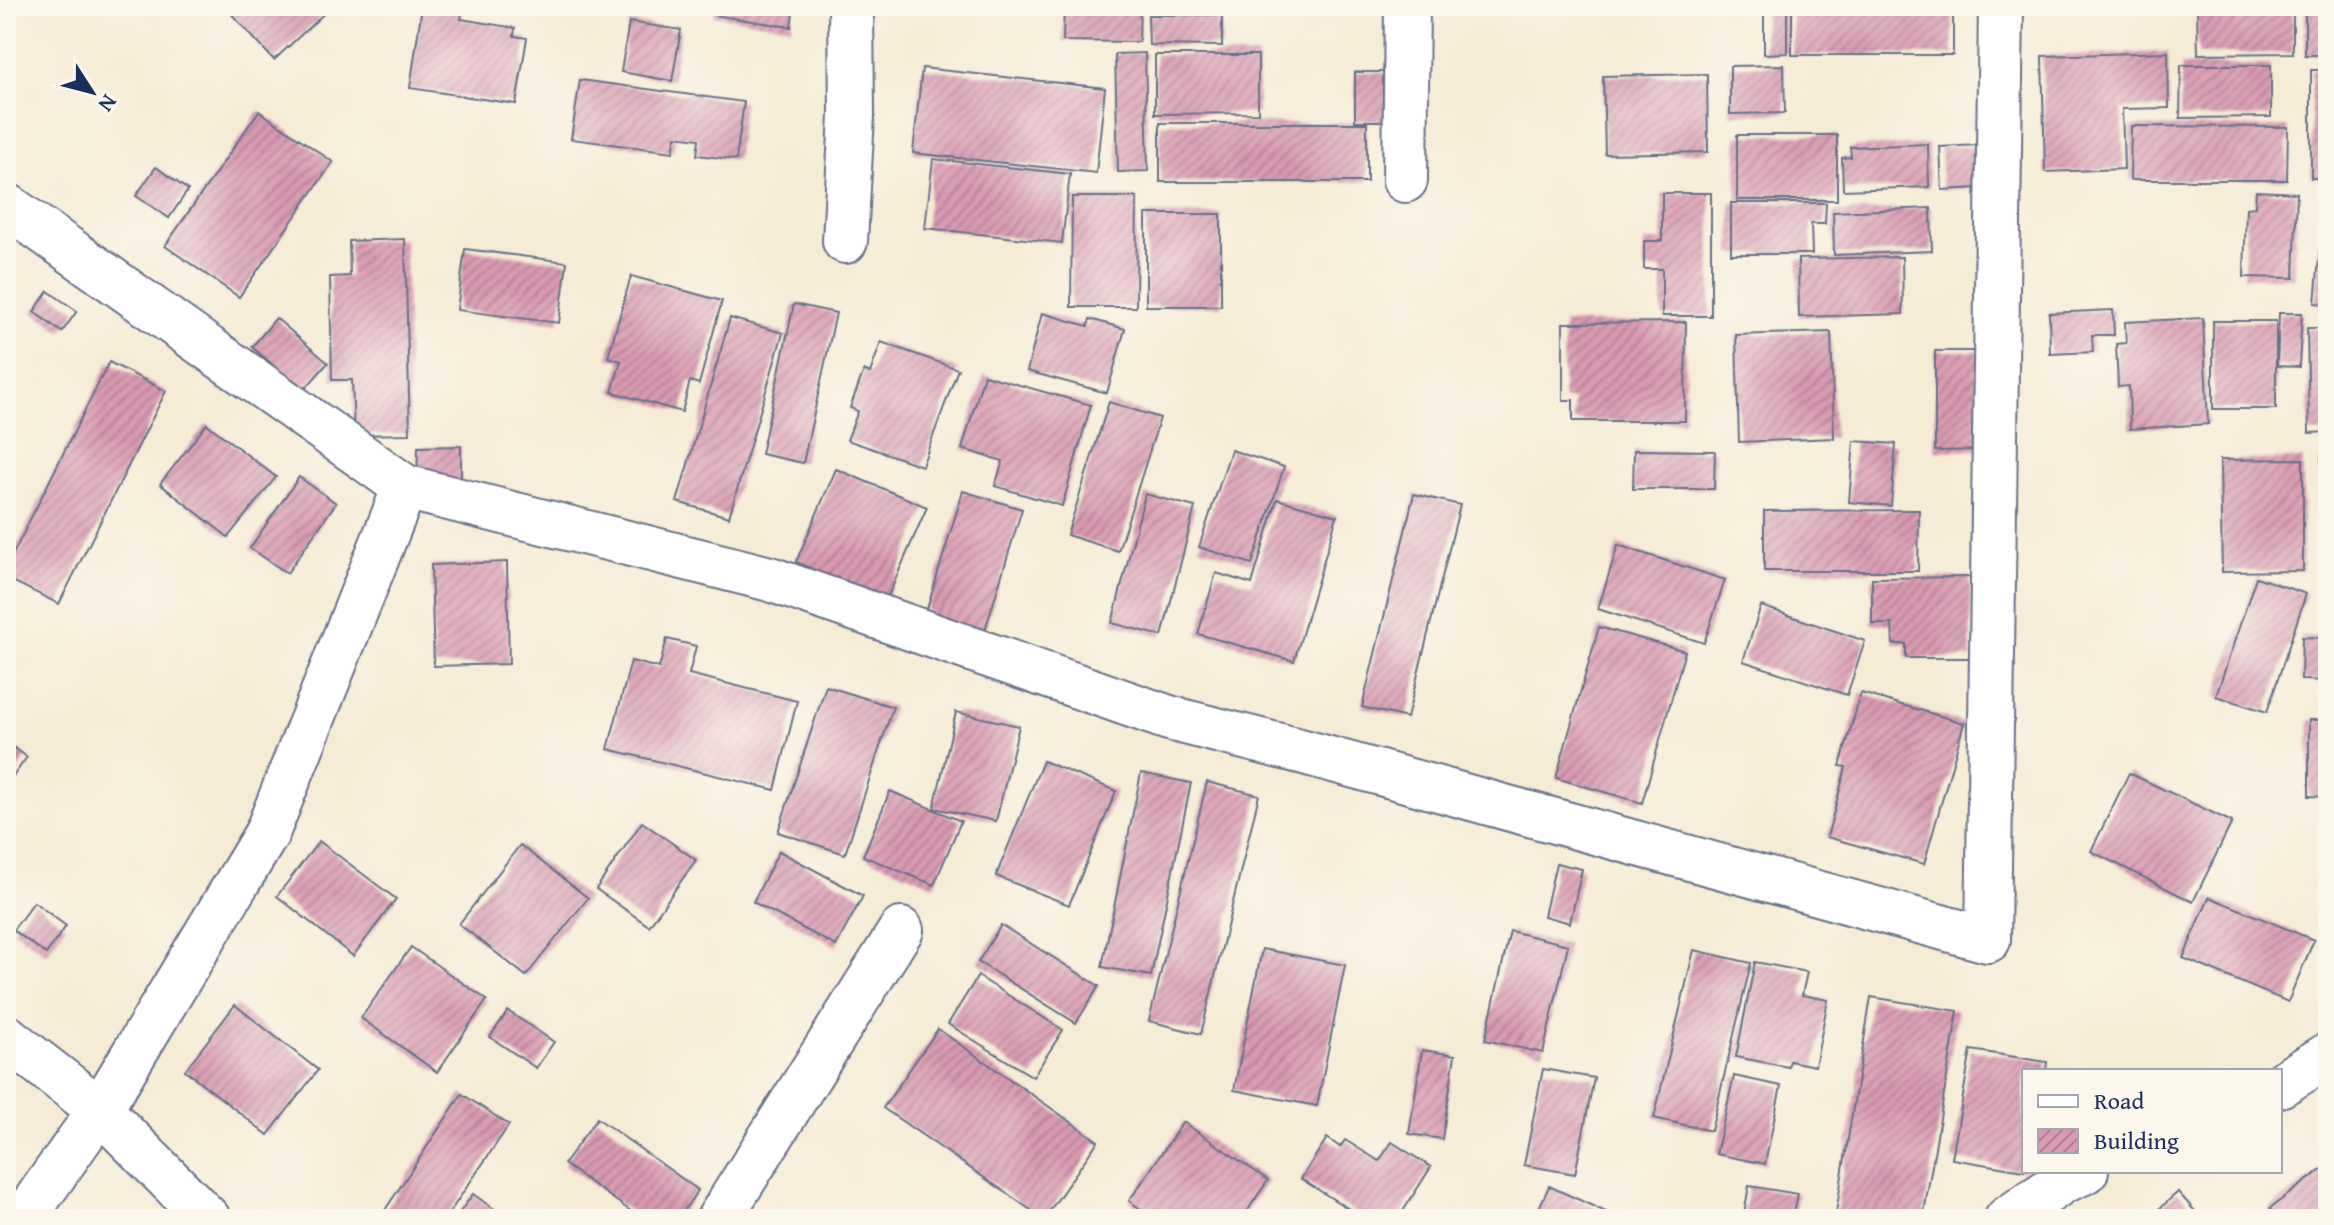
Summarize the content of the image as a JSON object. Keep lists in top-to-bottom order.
{
  "legend": ["Road", "Building"],
  "north": "bottom right"
}
